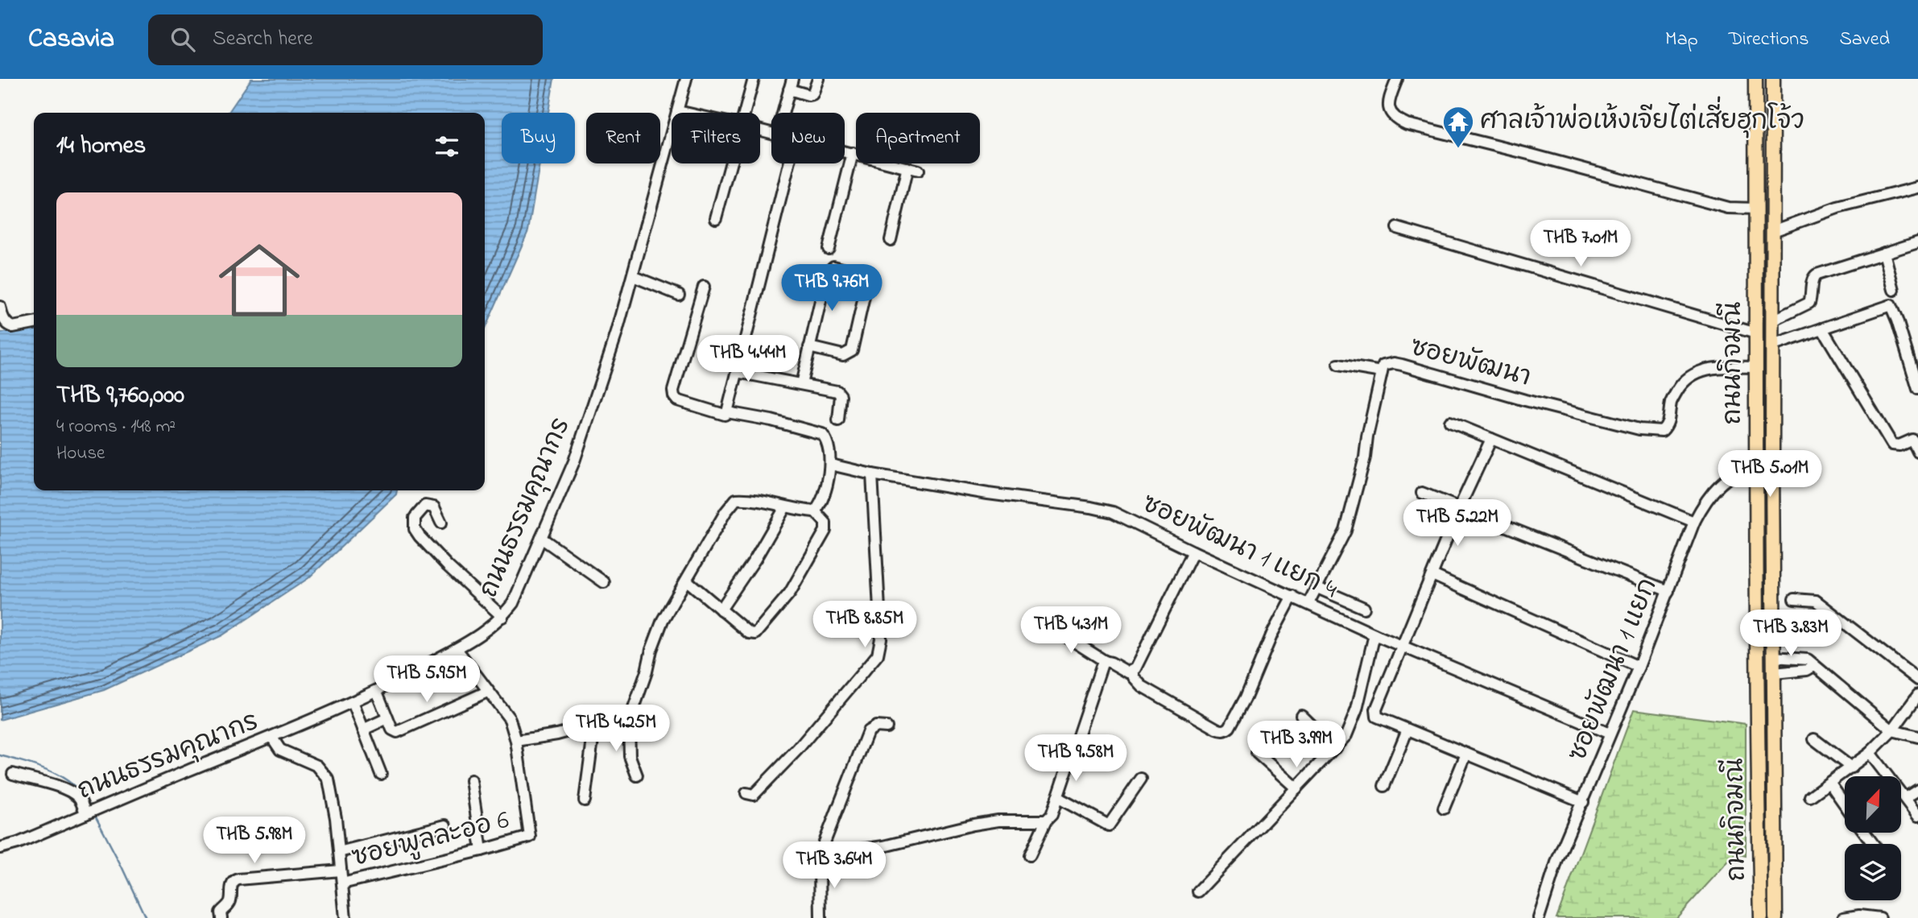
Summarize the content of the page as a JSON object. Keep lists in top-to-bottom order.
{
  "streets": {
    "main road": ["ถนนกิจมณี"],
    "street": [
      "ซอยพัฒนา",
      "ถนนธรรมคุณากร",
      "ซอยพัฒนา 1 แยก 4",
      "ซอยพัฒนา 1 แยก",
      "ซอยพูลละออ 6"
    ]
  },
  "crossings": [
    ["ซอยพัฒนา", "ถนนกิจมณี"],
    ["ซอยพัฒนา", "ซอยพัฒนา 1 แยก 4"],
    ["ถนนกิจมณี", "ซอยพัฒนา 1 แยก"],
    ["ซอยพัฒนา 1 แยก 4", "ซอยพัฒนา 1 แยก"]
  ],
  "places": {
    "temple": ["ศาลเจ้าพ่อเห้งเจียไต่เสี่ยฮุกโจ้ว"]
  },
  "north": "top right",
  "page": {
    "header": "Casavia",
    "search": "Search here",
    "nav": ["Map", "Directions", "Saved"],
    "chip": [
      "Buy",
      "Rent",
      "Filters",
      "New",
      "Apartment"
    ],
    "heading": "14 homes",
    "list": [
      {
        "name": "THB 9,760,000",
        "note": "4 rooms · 148 m² · House"
      }
    ],
    "price": [
      "THB 7.01M",
      "THB 9.76M",
      "THB 4.44M",
      "THB 5.01M",
      "THB 5.22M",
      "THB 8.85M",
      "THB 4.31M",
      "THB 3.83M",
      "THB 5.95M",
      "THB 4.25M",
      "THB 3.99M",
      "THB 9.58M",
      "THB 5.98M",
      "THB 3.64M"
    ]
  }
}
